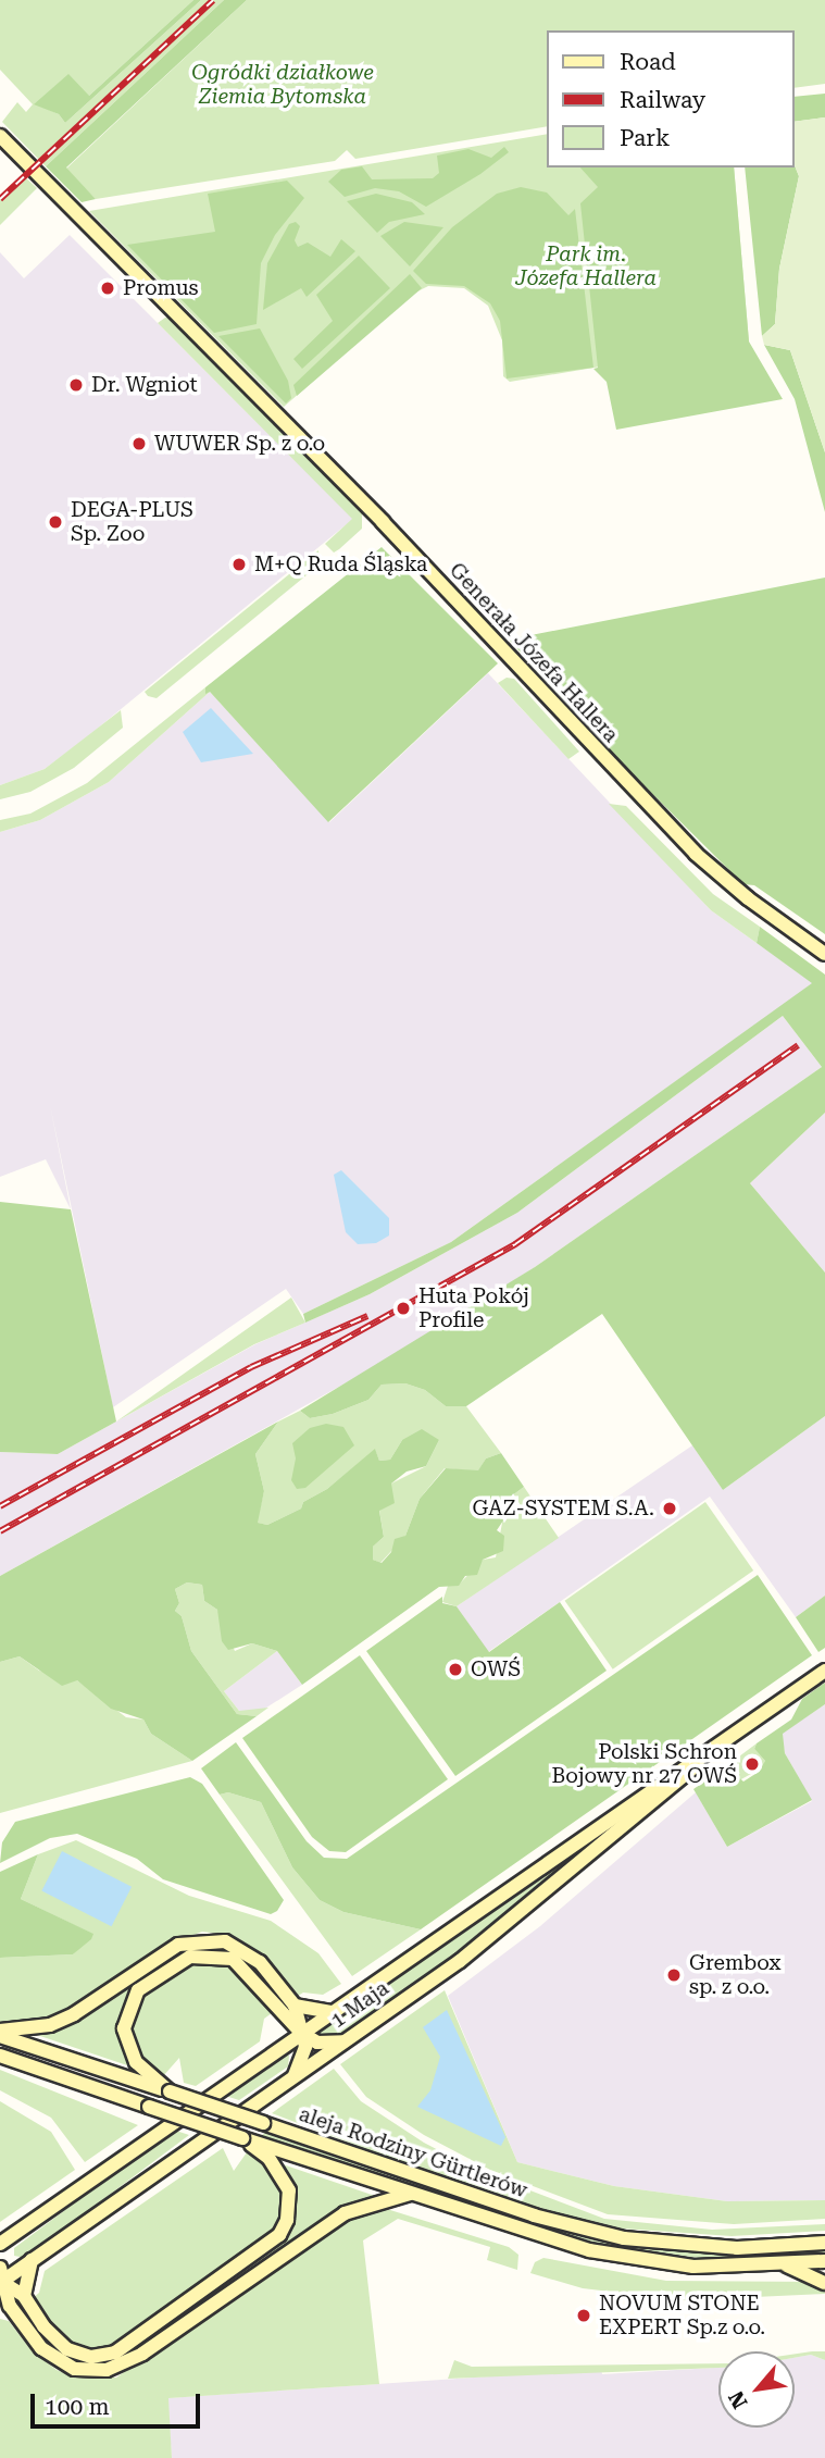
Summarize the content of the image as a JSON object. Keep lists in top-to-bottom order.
{
  "streets": {
    "main road": ["Generała Józefa Hallera", "1 Maja", "aleja Rodziny Gürtlerów"]
  },
  "parks": ["Ogródki działkowe Ziemia Bytomska", "Park im. Józefa Hallera"],
  "places": [
    "Promus",
    "Dr. Wgniot",
    "WUWER Sp. z o.o",
    "DEGA-PLUS Sp. Zoo",
    "M+Q Ruda Śląska",
    "Huta Pokój Profile",
    "GAZ-SYSTEM S.A.",
    "OWŚ",
    "Polski Schron Bojowy nr 27 OWŚ",
    "Grembox sp. z o.o.",
    "NOVUM STONE EXPERT Sp.z o.o."
  ],
  "legend": ["Road", "Railway", "Park"],
  "scale_bar": "100 m",
  "north": "bottom left"
}
